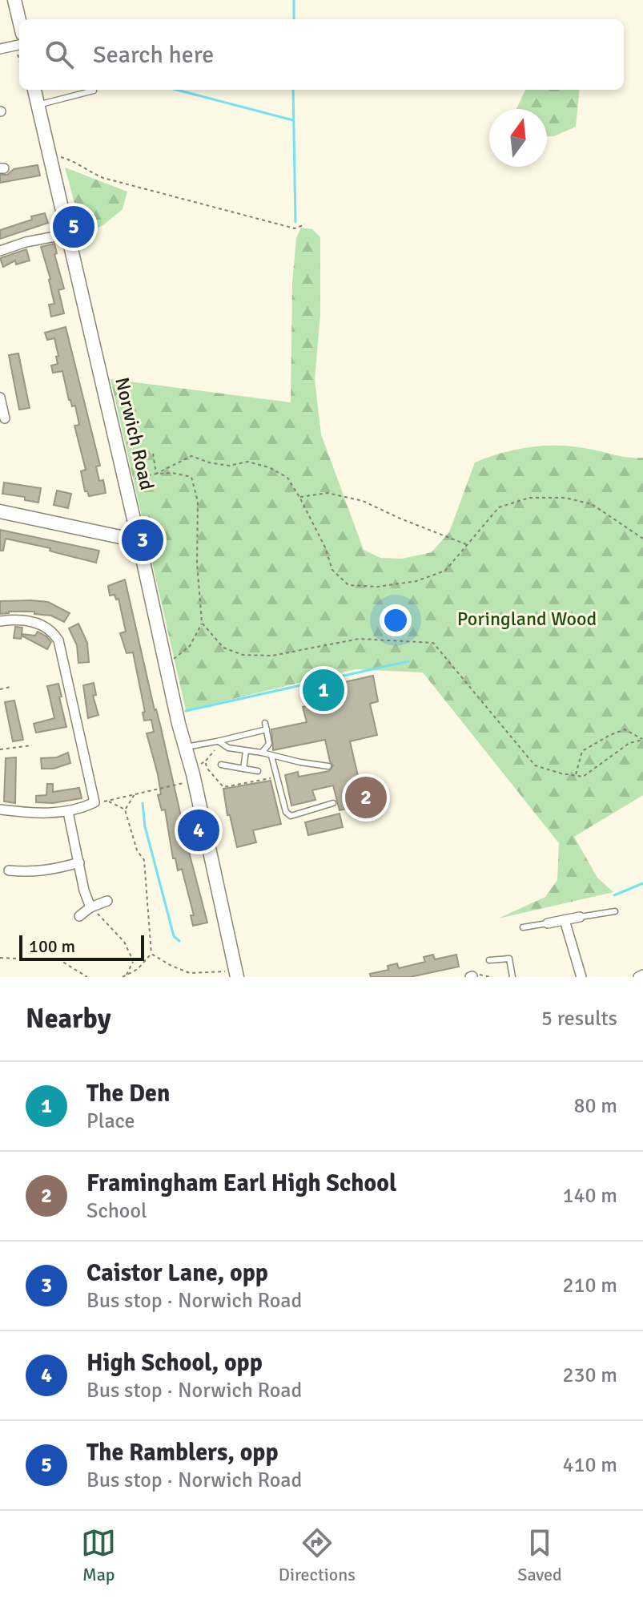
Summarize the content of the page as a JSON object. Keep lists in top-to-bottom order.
{
  "streets": {
    "main road": ["Norwich Road"]
  },
  "parks": ["Poringland Wood"],
  "scale_bar": "100 m",
  "north": "top",
  "page": {
    "search": "Search here",
    "pins": [
      "5",
      "3",
      "1",
      "2",
      "4"
    ],
    "scale": "100 m",
    "heading": ["Nearby", "5 results"],
    "list": [
      {
        "mark": "1",
        "name": "The Den",
        "note": "Place",
        "value": "80 m"
      },
      {
        "mark": "2",
        "name": "Framingham Earl High School",
        "note": "School",
        "value": "140 m"
      },
      {
        "mark": "3",
        "name": "Caistor Lane, opp",
        "note": "Bus stop · Norwich Road",
        "value": "210 m"
      },
      {
        "mark": "4",
        "name": "High School, opp",
        "note": "Bus stop · Norwich Road",
        "value": "230 m"
      },
      {
        "mark": "5",
        "name": "The Ramblers, opp",
        "note": "Bus stop · Norwich Road",
        "value": "410 m"
      }
    ],
    "nav": ["Map", "Directions", "Saved"]
  }
}
